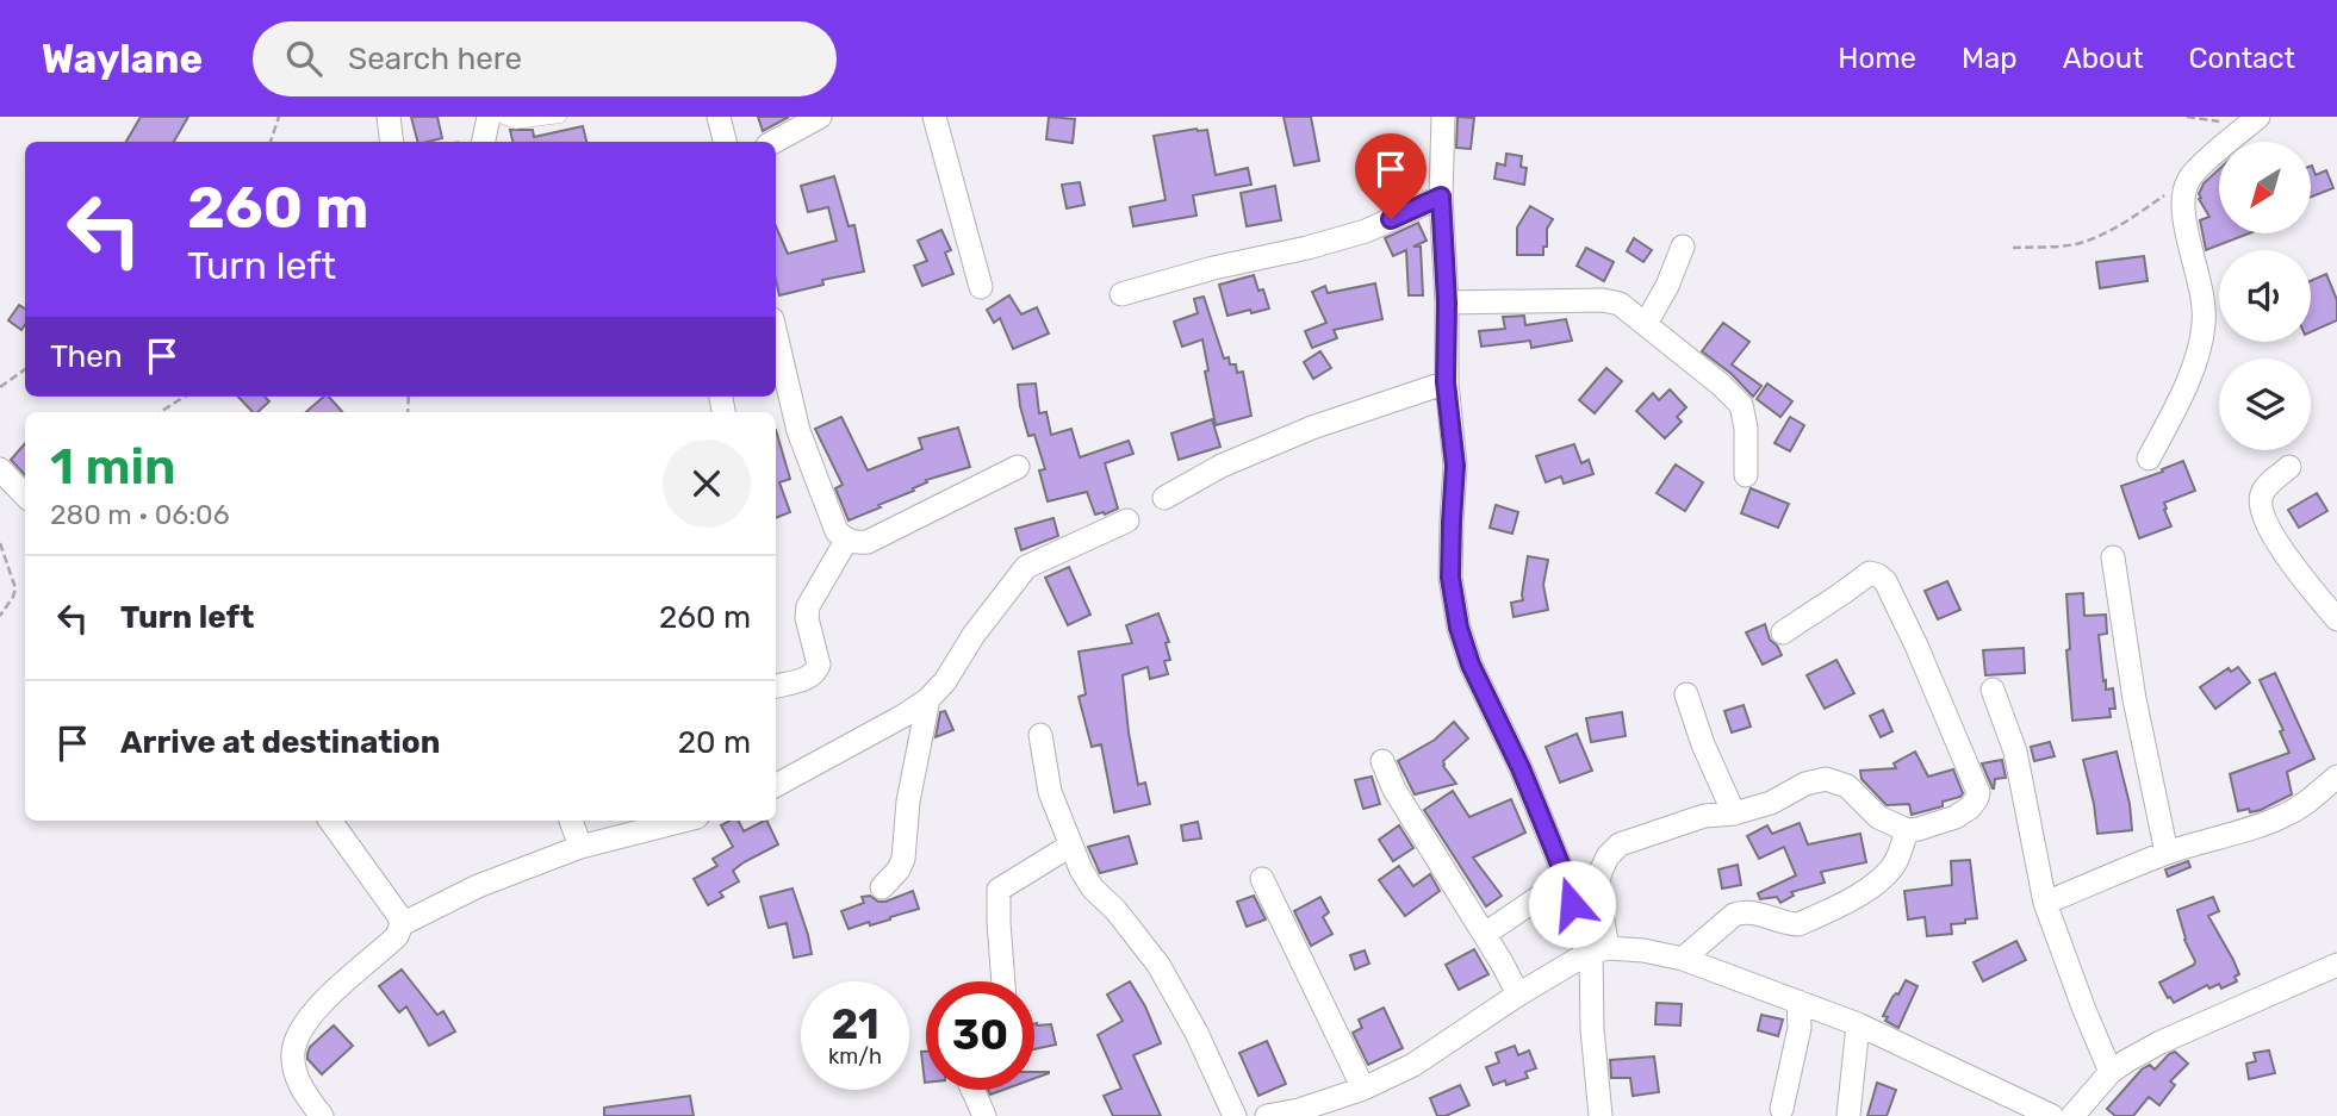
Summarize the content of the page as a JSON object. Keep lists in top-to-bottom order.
{
  "north": "bottom left",
  "page": {
    "header": "Waylane",
    "search": "Search here",
    "nav": [
      "Home",
      "Map",
      "About",
      "Contact"
    ],
    "turn": ["260 m", "Turn left"],
    "then": "Then",
    "heading": ["1 min", "280 m · 06:06"],
    "list": [
      {
        "name": "Turn left",
        "value": "260 m"
      },
      {
        "name": "Arrive at destination",
        "value": "20 m"
      }
    ],
    "speed": "21 km/h",
    "limit": "30"
  }
}
